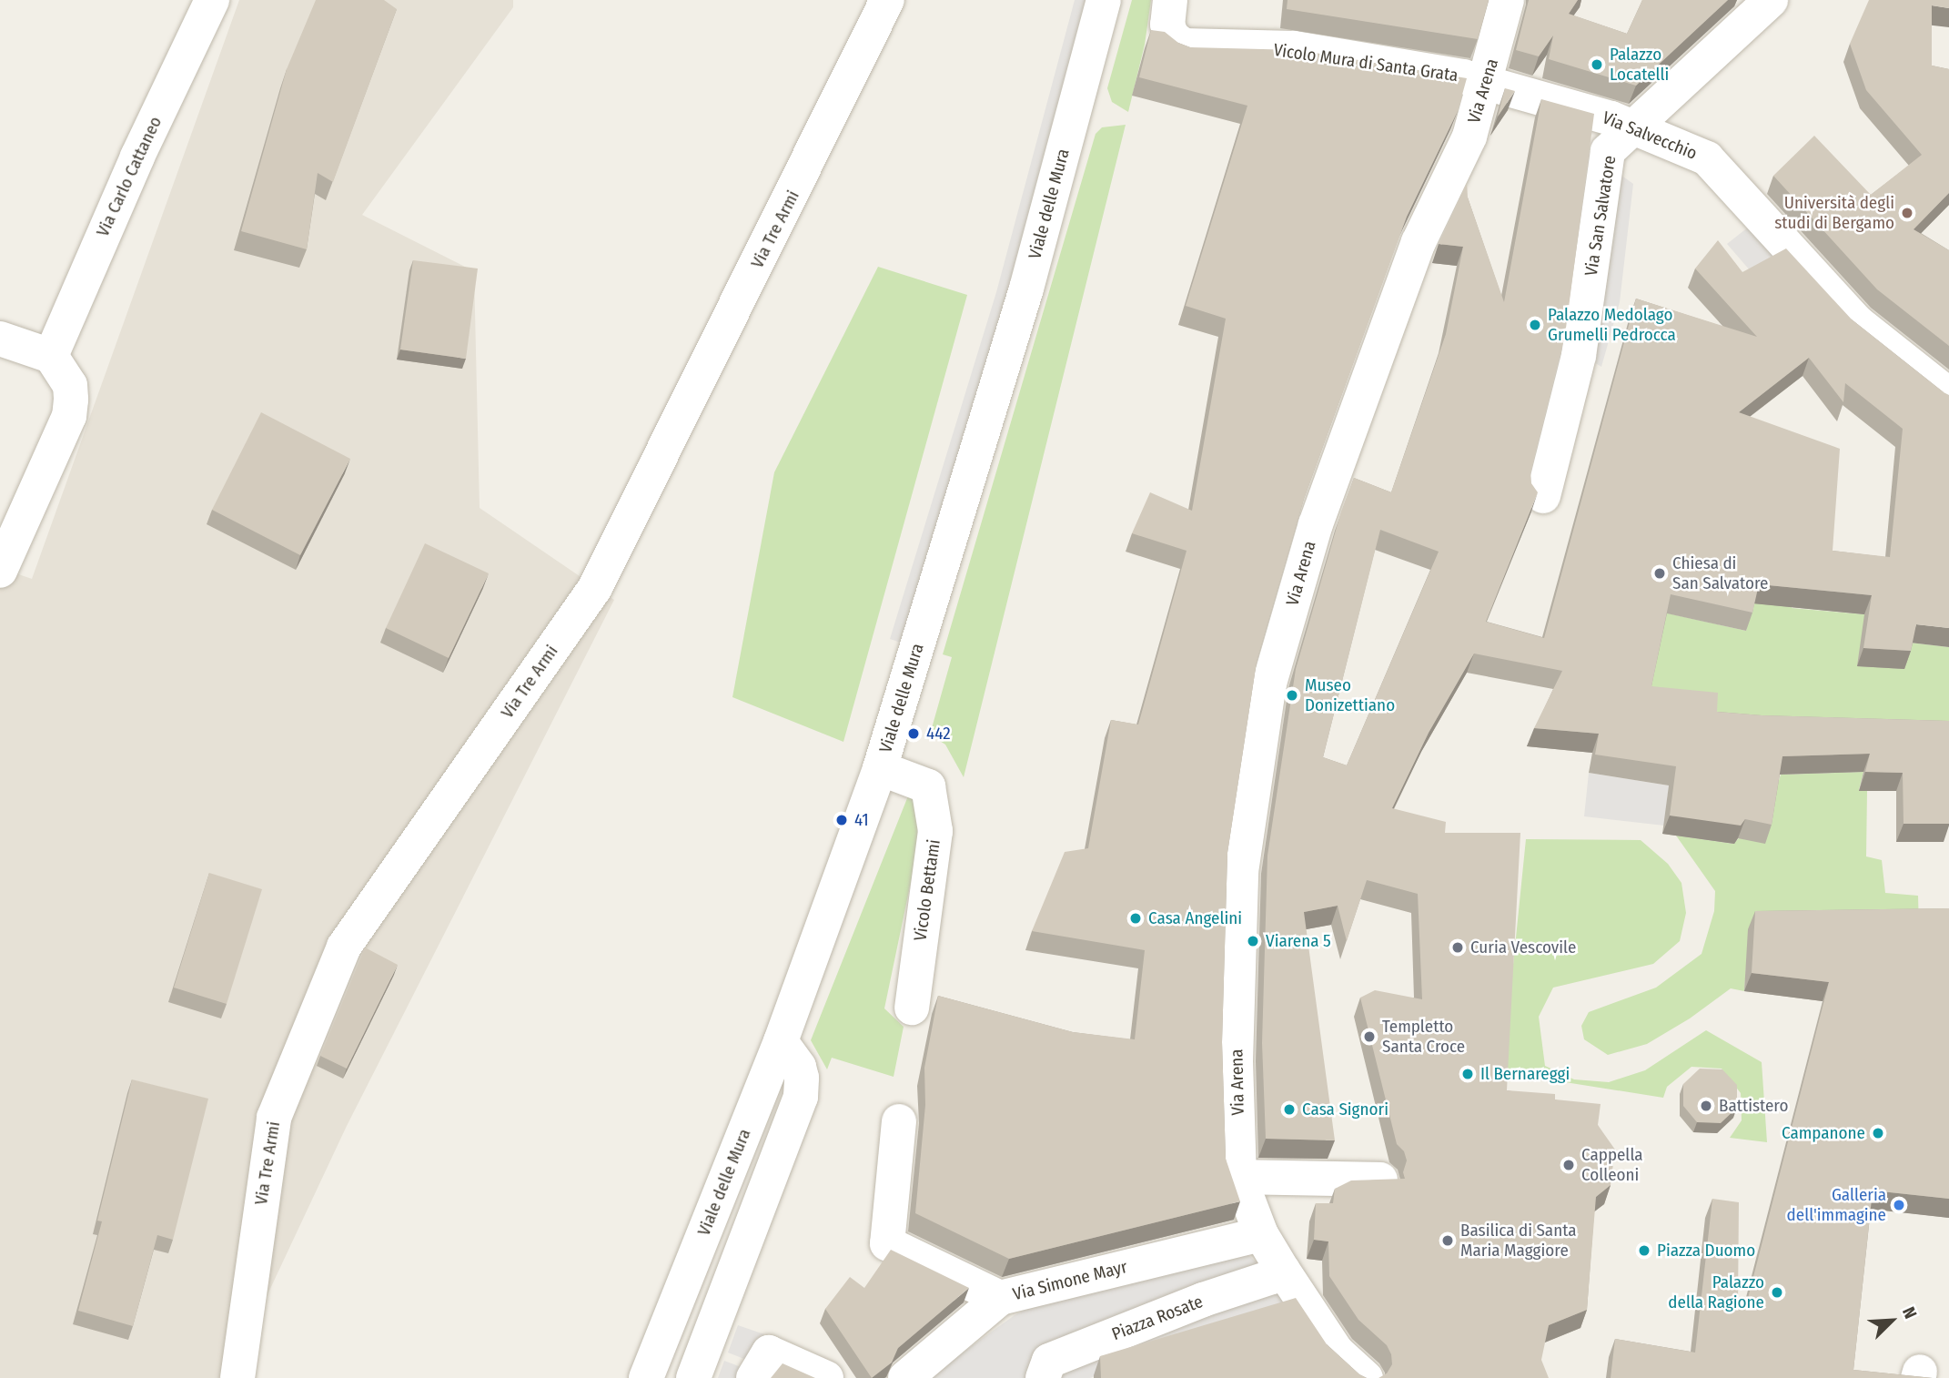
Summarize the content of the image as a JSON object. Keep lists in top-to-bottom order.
{
  "streets": {
    "street": [
      "Vicolo Mura di Santa Grata",
      "Via Arena",
      "Via Salvecchio",
      "Via Carlo Cattaneo",
      "Viale delle Mura",
      "Via San Salvatore",
      "Via Tre Armi",
      "Vicolo Bettami",
      "Via Simone Mayr",
      "Piazza Rosate"
    ]
  },
  "crossings": [
    ["Vicolo Mura di Santa Grata", "Via Arena"],
    ["Vicolo Mura di Santa Grata", "Via Salvecchio"],
    ["Via Arena", "Via Salvecchio"],
    ["Via Arena", "Via Simone Mayr"],
    ["Via Salvecchio", "Via San Salvatore"],
    ["Viale delle Mura", "Vicolo Bettami"]
  ],
  "places": [
    "Palazzo Locatelli",
    "Università degli studi di Bergamo",
    "Palazzo Medolago Grumelli Pedrocca",
    "Chiesa di San Salvatore",
    "Museo Donizettiano",
    "442",
    "41",
    "Casa Angelini",
    "Viarena 5",
    "Curia Vescovile",
    "Templetto Santa Croce",
    "Il Bernareggi",
    "Battistero",
    "Casa Signori",
    "Campanone",
    "Cappella Colleoni",
    "Galleria dell'immagine",
    "Basilica di Santa Maria Maggiore",
    "Piazza Duomo",
    "Palazzo della Ragione"
  ],
  "north": "top right"
}
